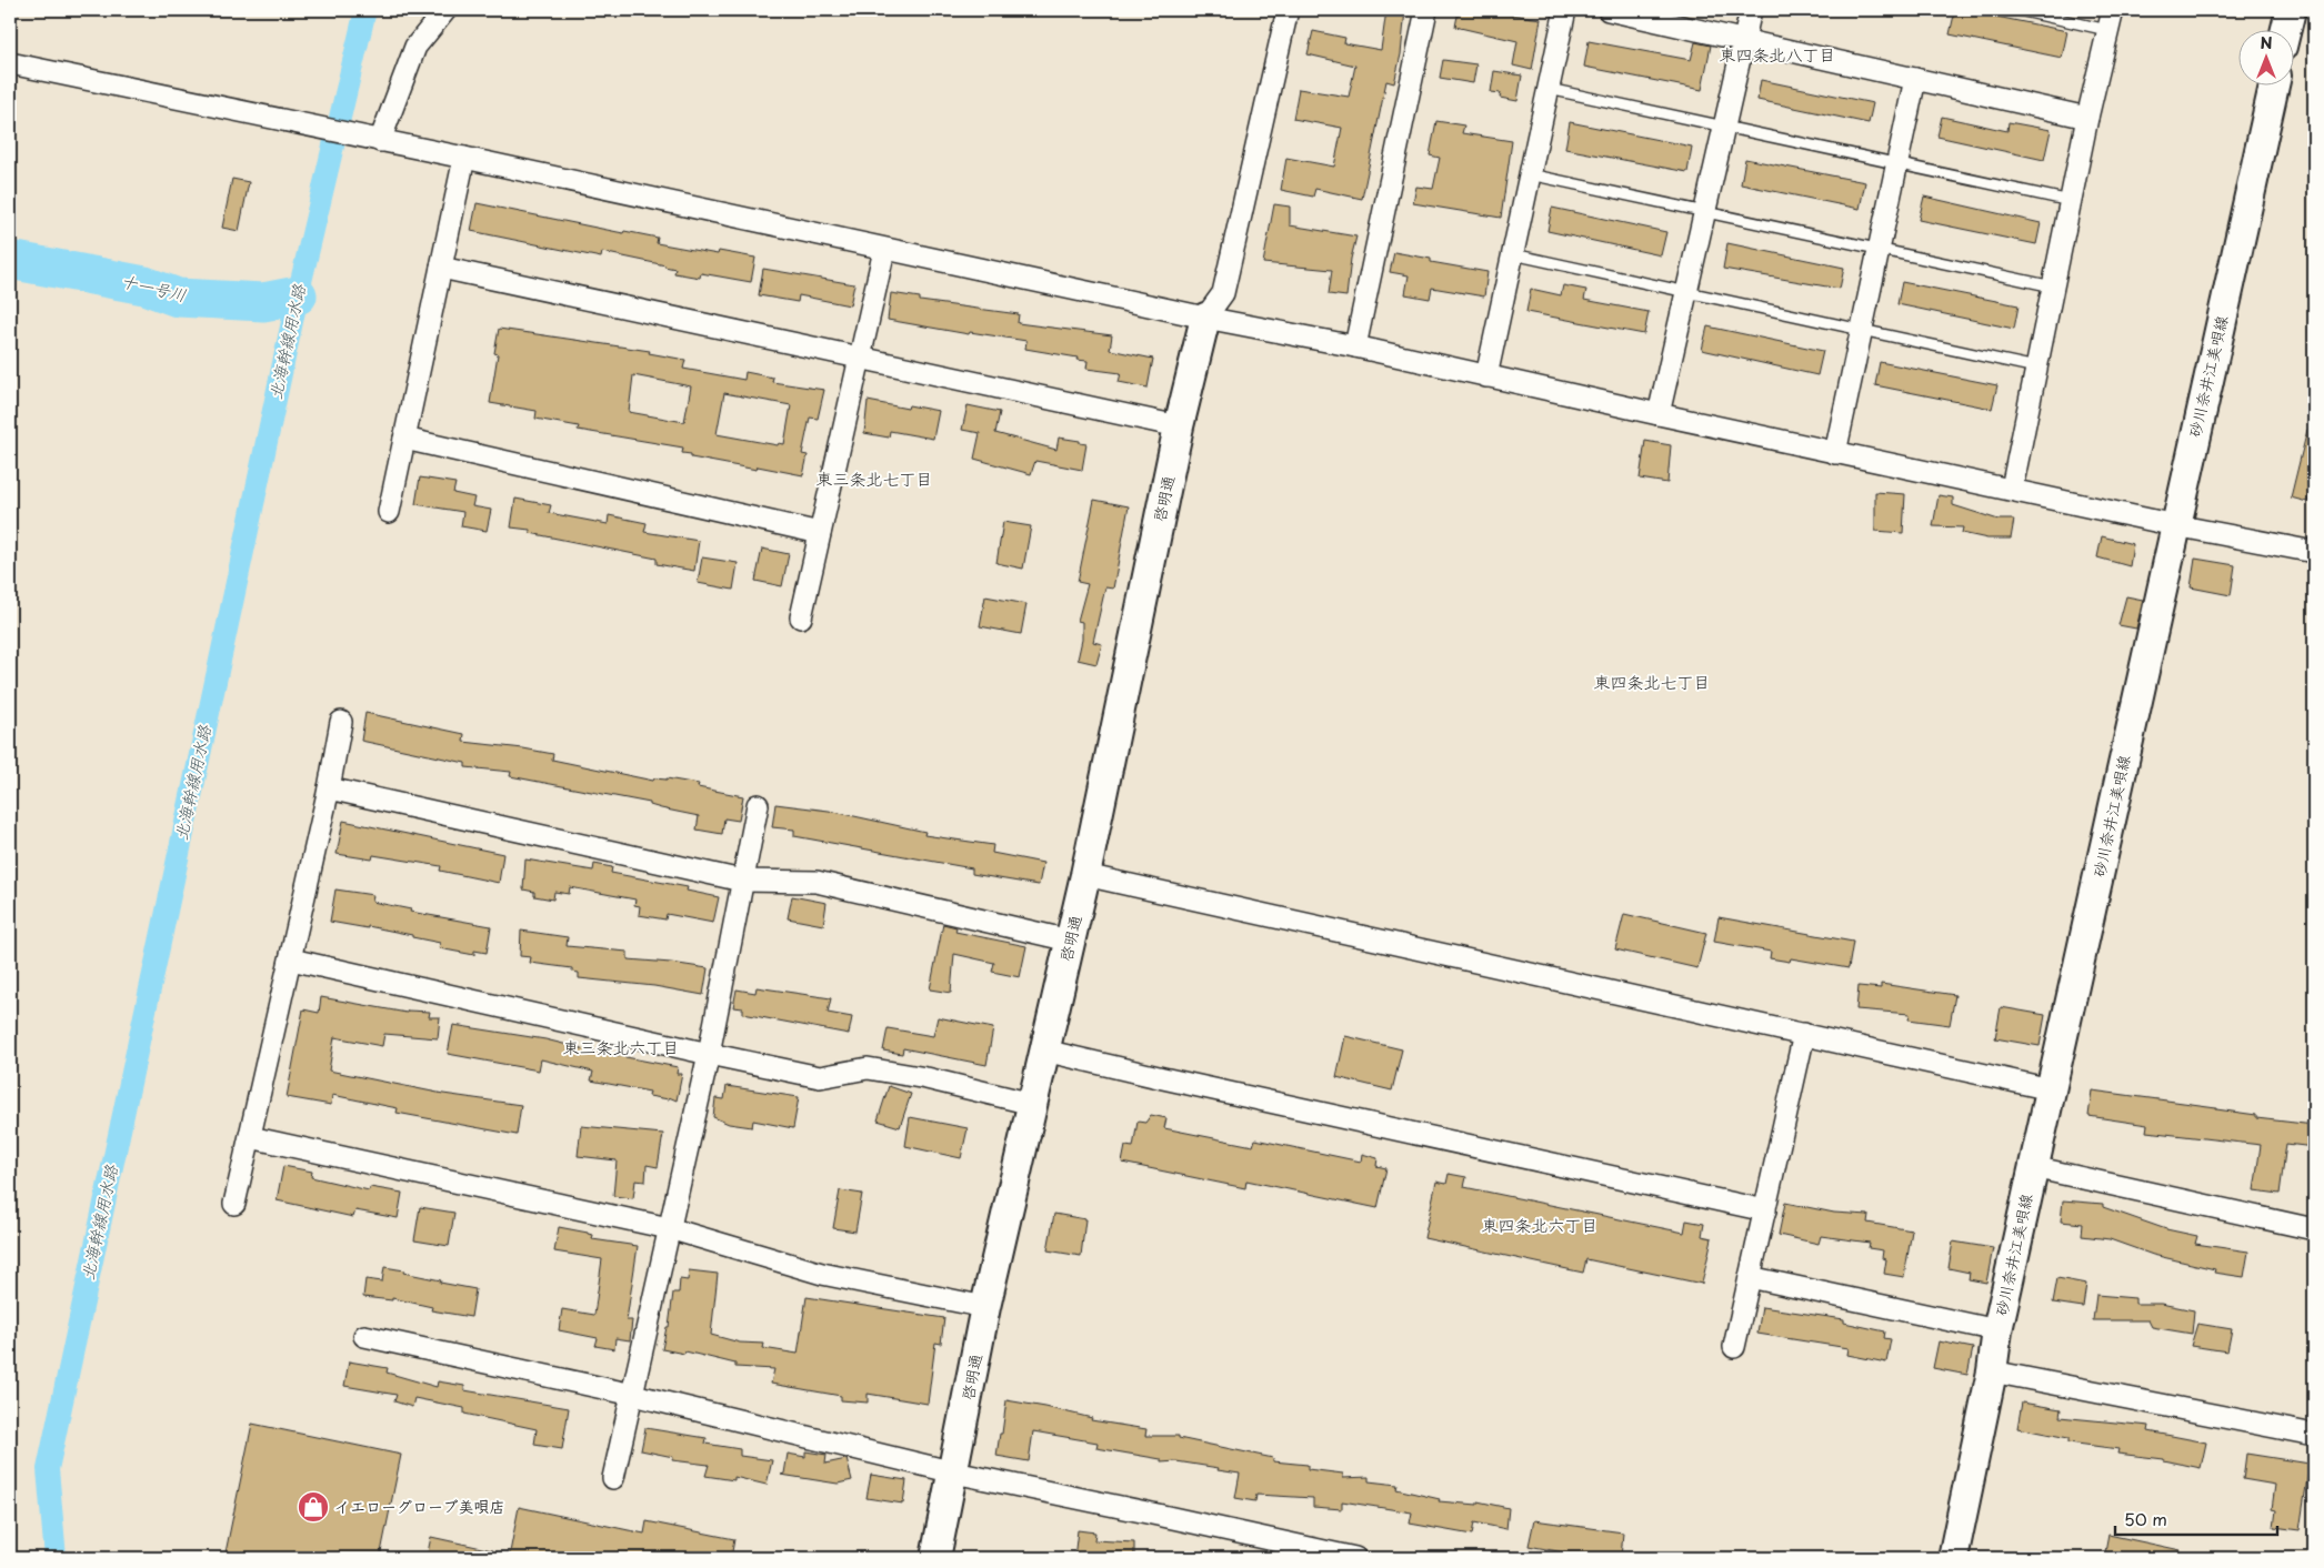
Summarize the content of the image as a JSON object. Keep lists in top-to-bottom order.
{
  "streets": {
    "main road": ["砂川奈井江美唄線", "啓明通"]
  },
  "districts": [
    "東四条北八丁目",
    "東三条北七丁目",
    "東四条北七丁目",
    "東三条北六丁目",
    "東四条北六丁目"
  ],
  "water": ["十一号川", "北海幹線用水路"],
  "places": {
    "shop": ["イエローグローブ美唄店"]
  },
  "scale_bar": "50 m",
  "north": "top"
}
